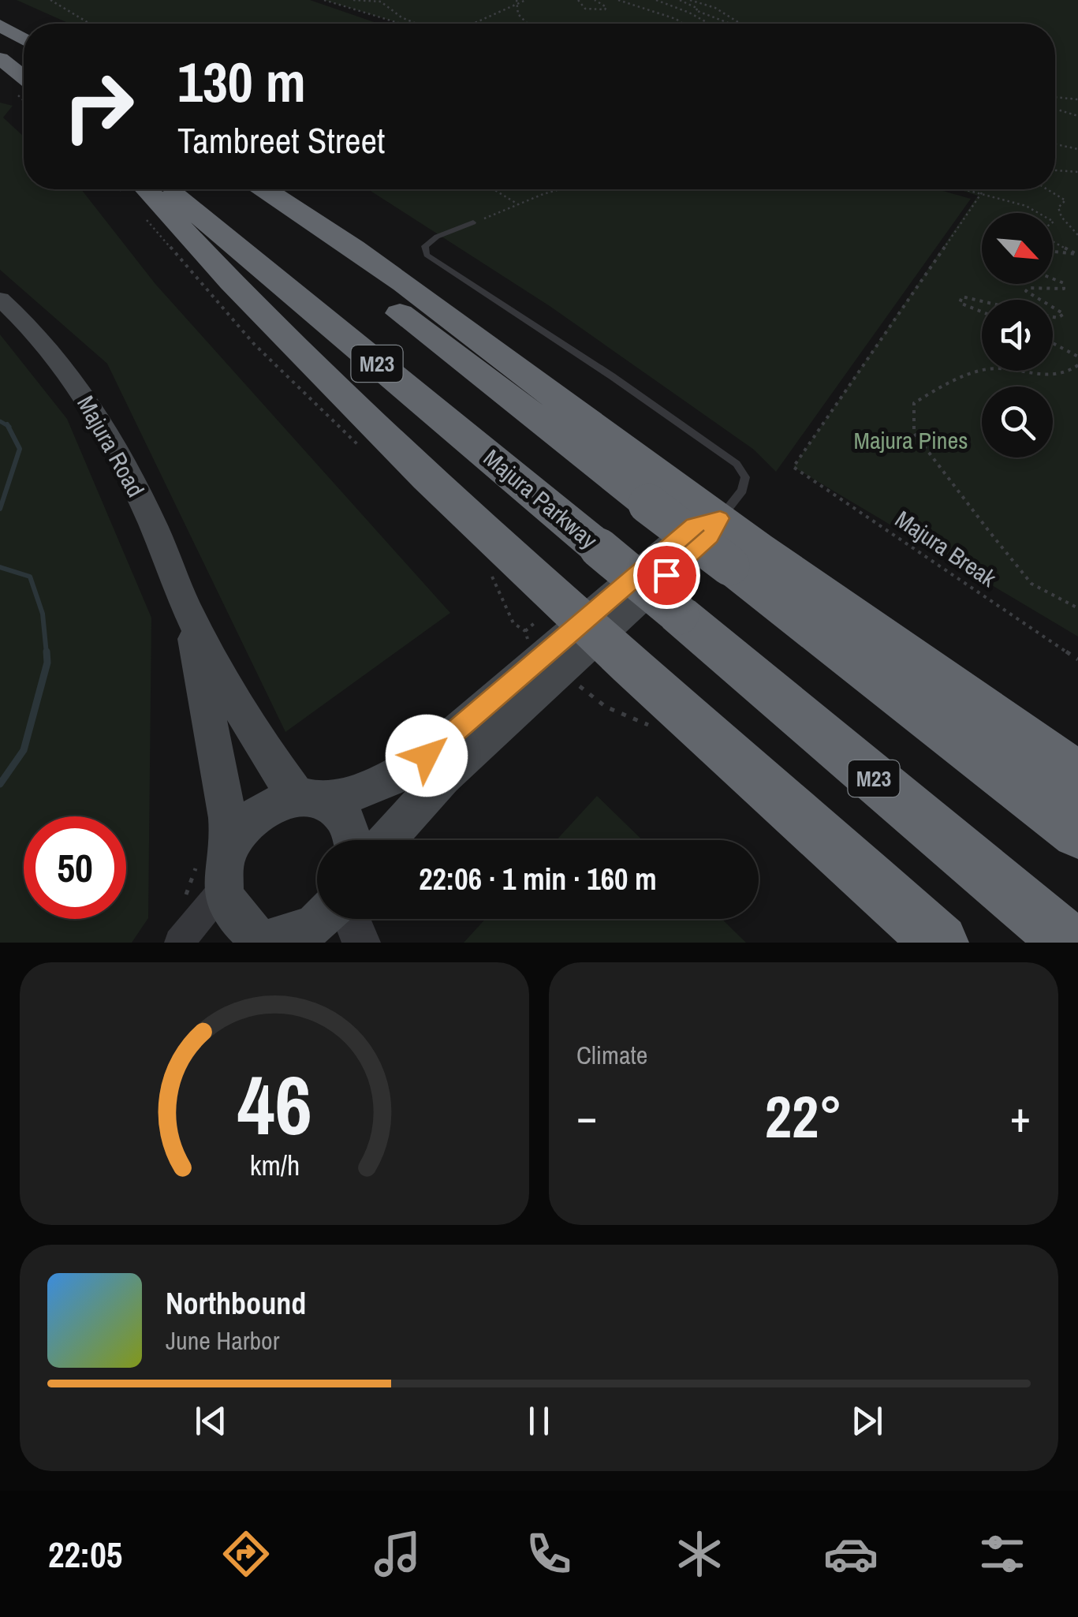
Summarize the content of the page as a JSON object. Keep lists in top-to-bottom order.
{
  "streets": {
    "highway": ["M23", "Majura Parkway"],
    "main road": ["Majura Road"],
    "path": ["Majura Break"]
  },
  "parks": ["Majura Pines"],
  "north": "bottom right",
  "page": {
    "turn": ["130 m", "Tambreet Street"],
    "limit": "50",
    "trip": "22:06 · 1 min · 160 m",
    "tile": "Climate",
    "heat": ["−", "22°", "+"],
    "song": ["Northbound", "June Harbor"],
    "tabs": "22:05",
    "gauge": ["46", "km/h"]
  }
}
